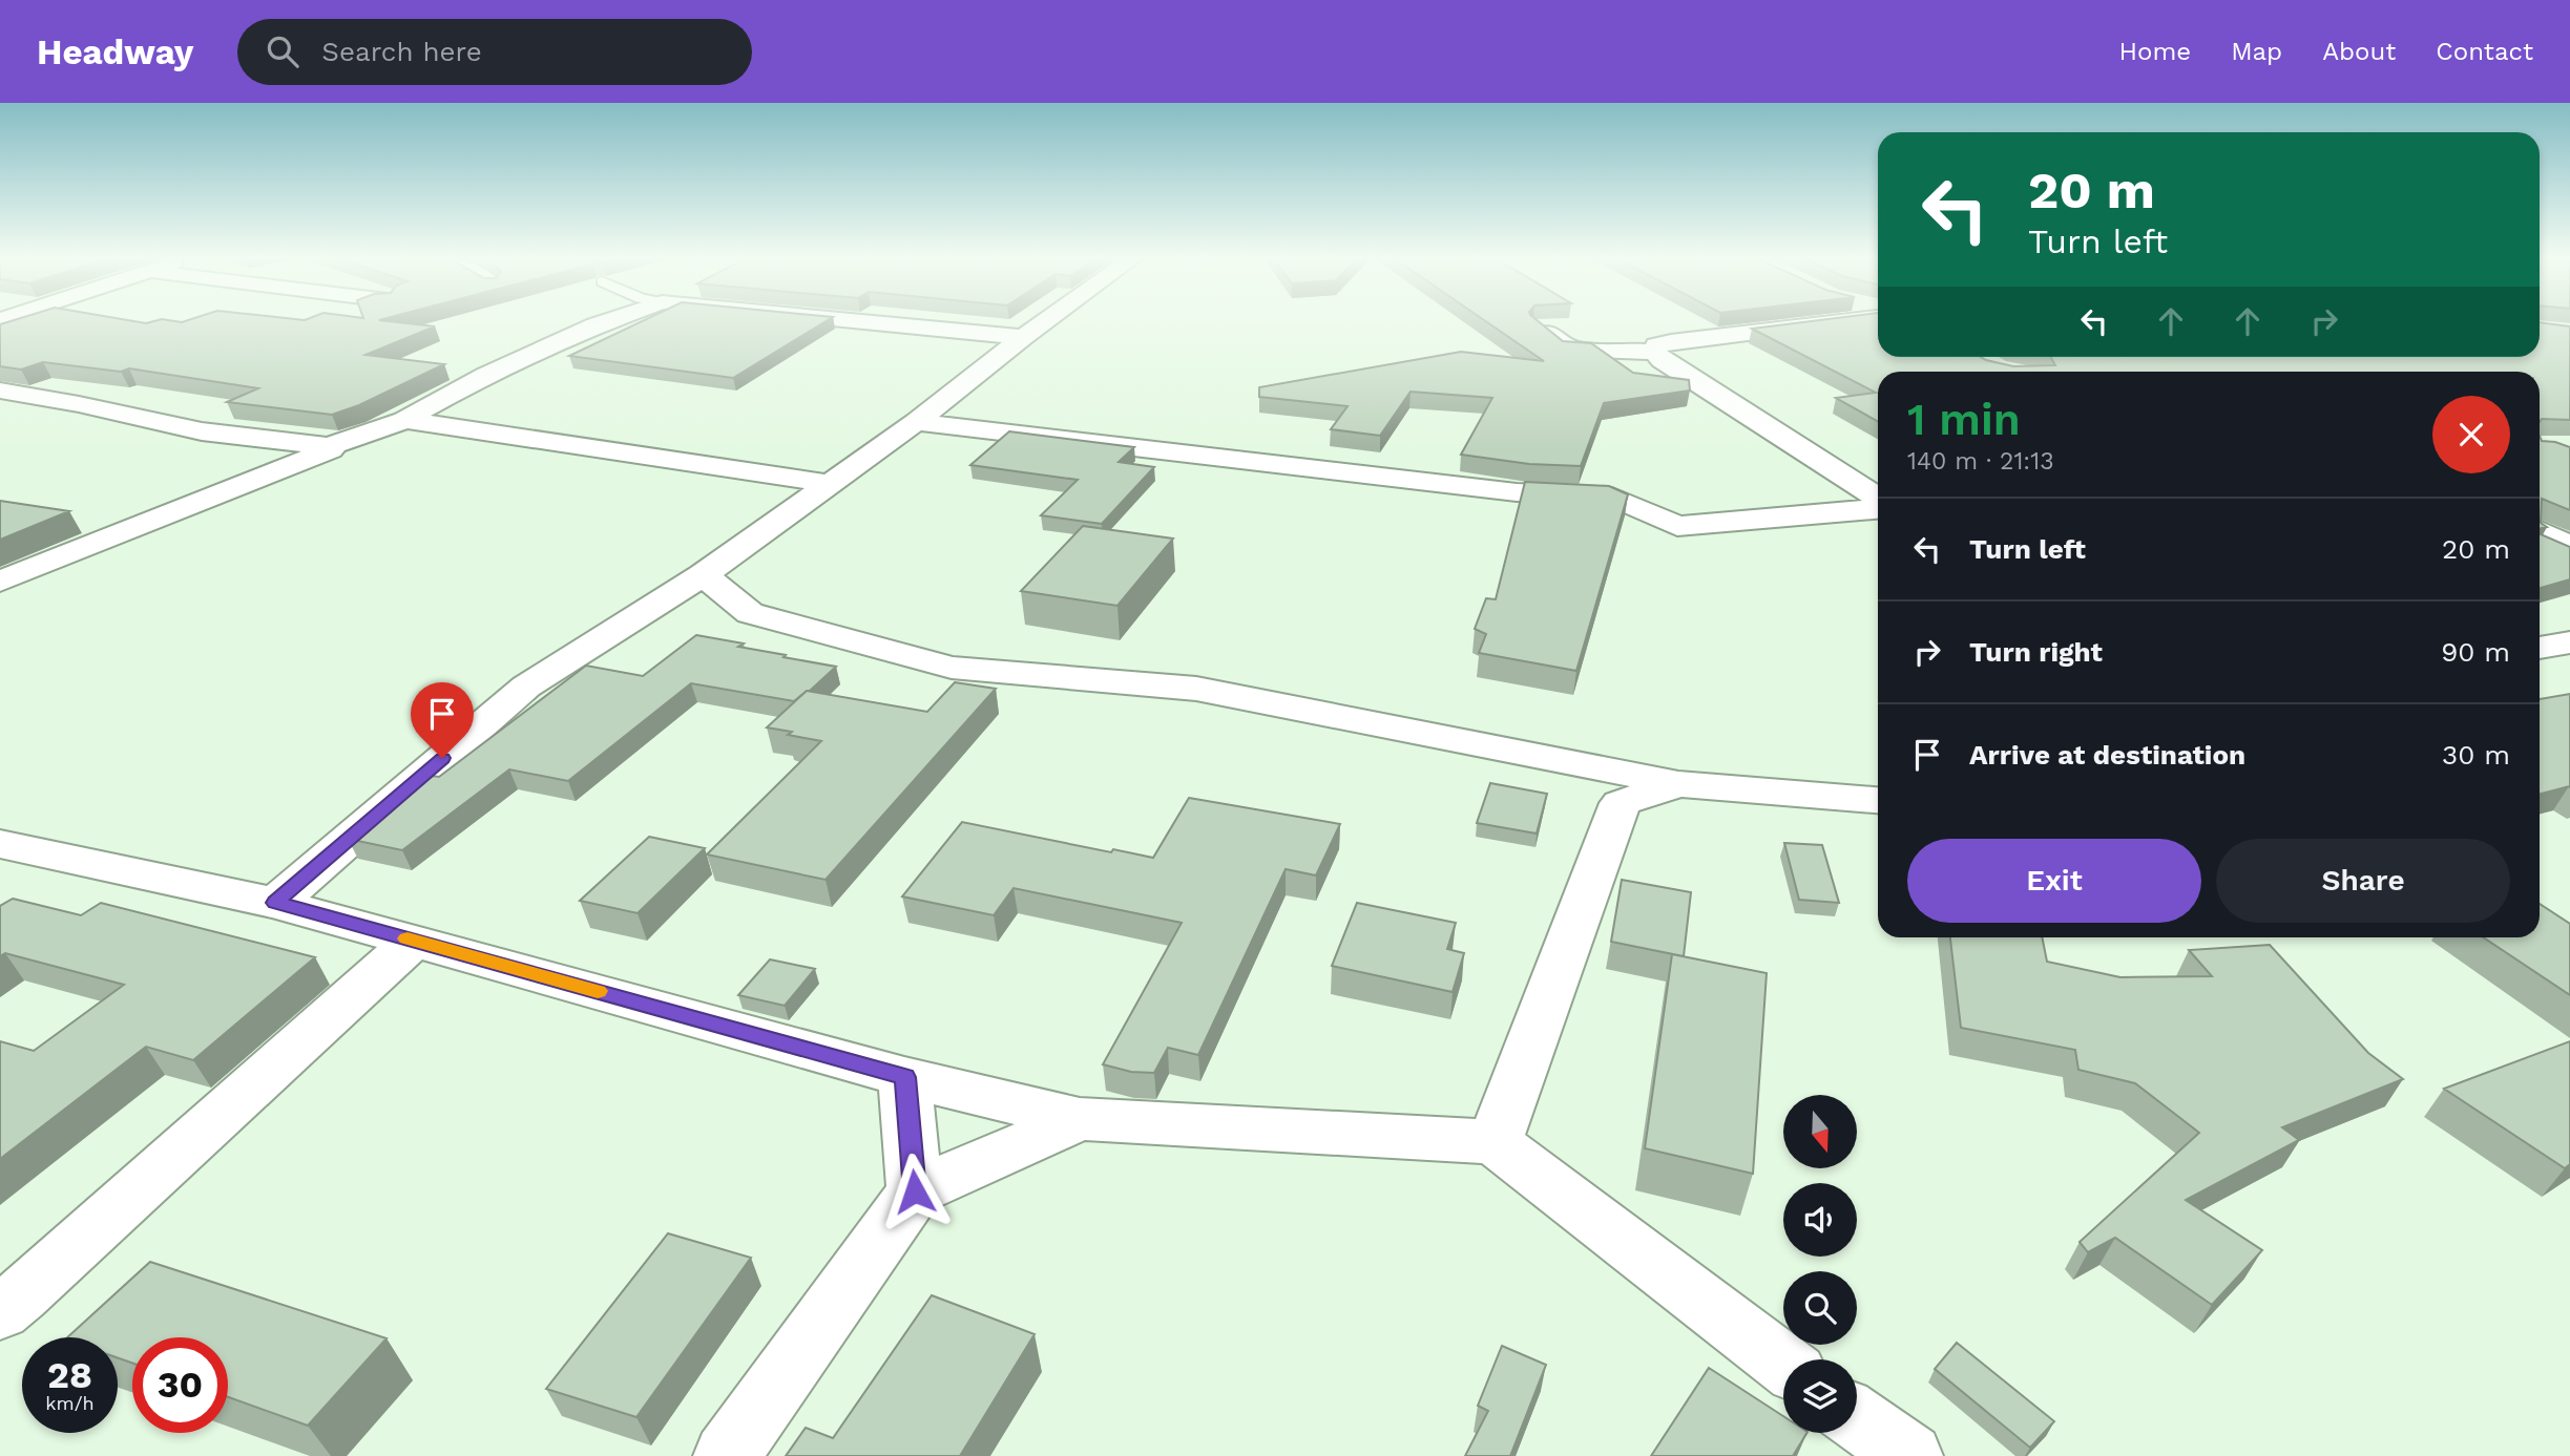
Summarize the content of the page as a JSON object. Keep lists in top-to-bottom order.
{
  "north": "bottom",
  "page": {
    "header": "Headway",
    "search": "Search here",
    "nav": [
      "Home",
      "Map",
      "About",
      "Contact"
    ],
    "turn": ["20 m", "Turn left"],
    "heading": ["1 min", "140 m · 21:13"],
    "list": [
      {
        "name": "Turn left",
        "value": "20 m"
      },
      {
        "name": "Turn right",
        "value": "90 m"
      },
      {
        "name": "Arrive at destination",
        "value": "30 m"
      }
    ],
    "buttons": ["Exit", "Share"],
    "speed": "28 km/h",
    "limit": "30"
  }
}
